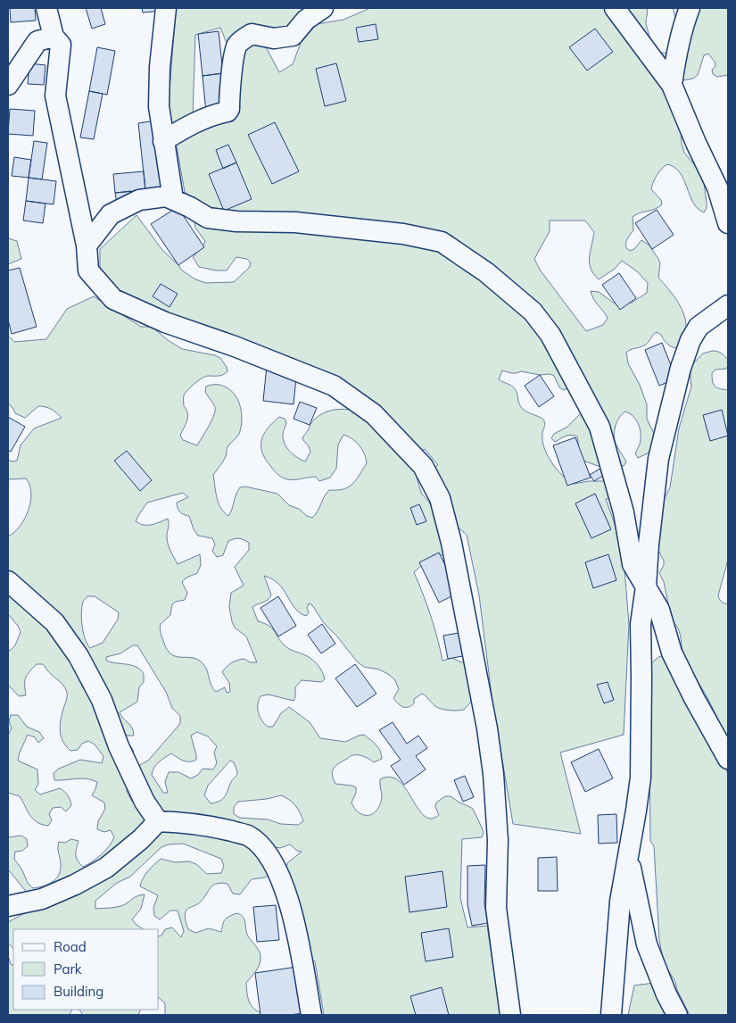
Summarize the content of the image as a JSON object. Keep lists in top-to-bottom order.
{
  "legend": ["Road", "Park", "Building"]
}
